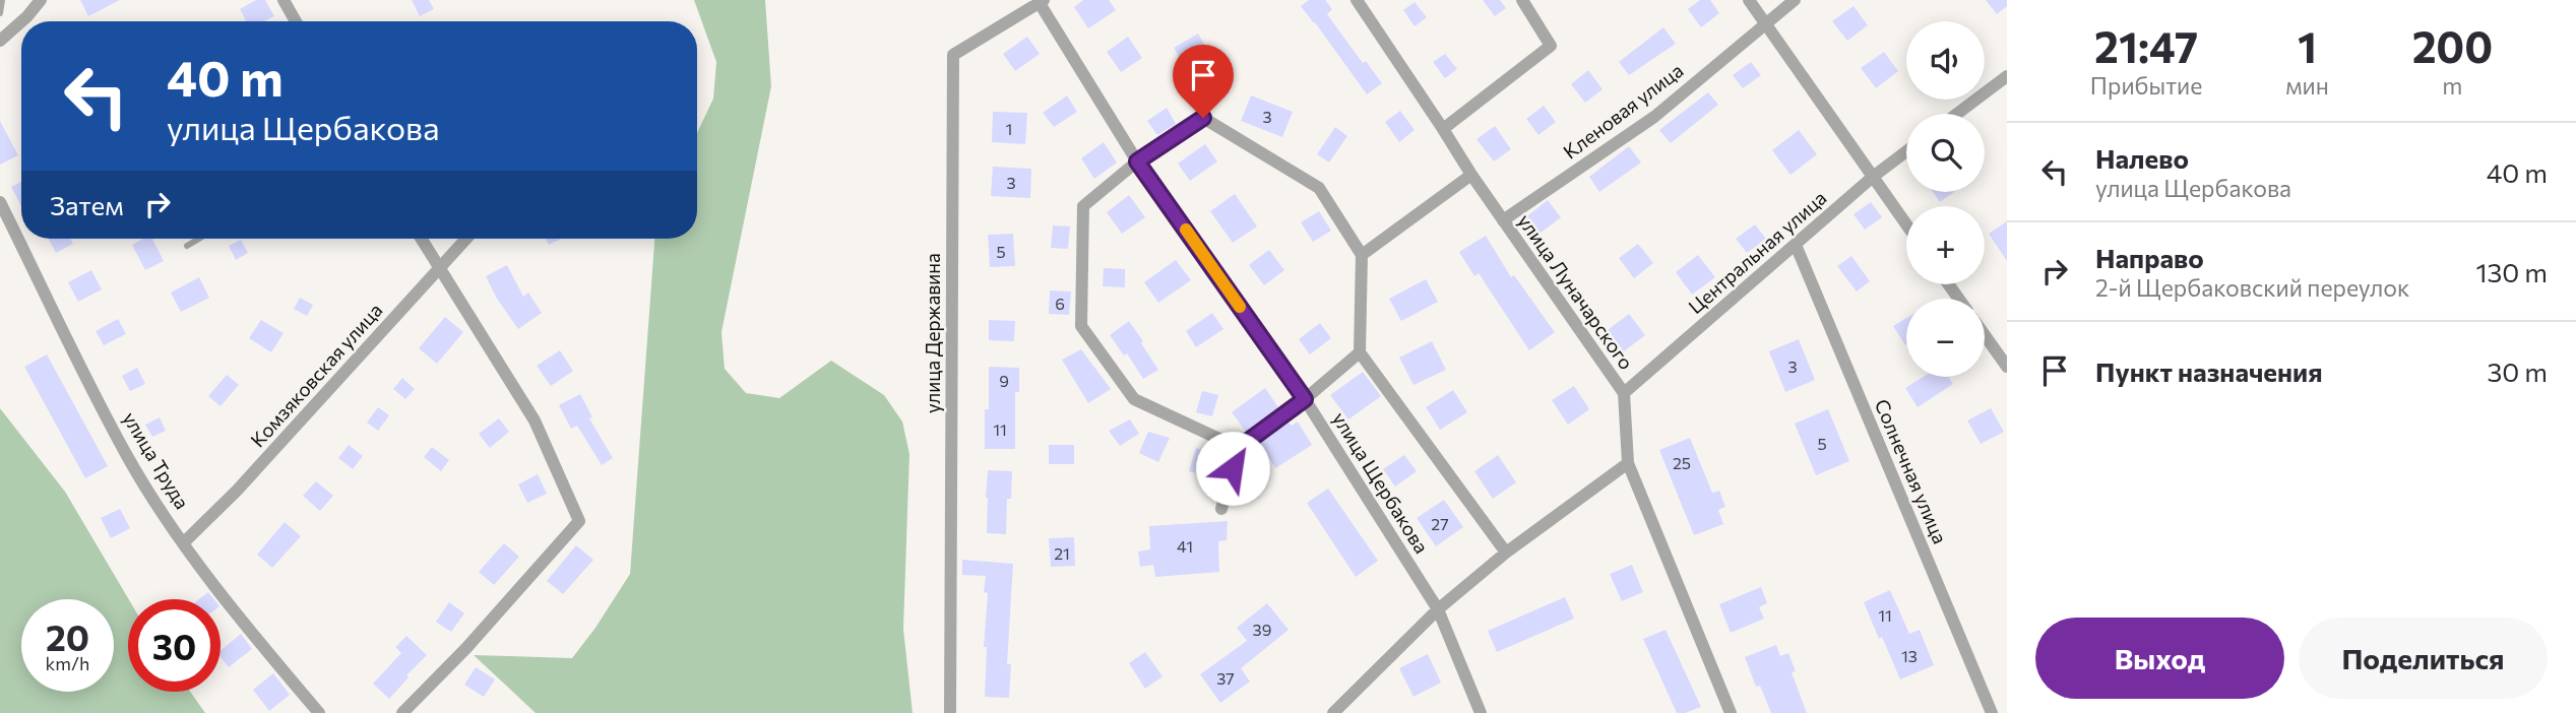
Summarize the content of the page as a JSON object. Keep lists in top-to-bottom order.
{
  "streets": {
    "street": [
      "Кленовая улица",
      "Центральная улица",
      "улица Луначарского",
      "улица Державина",
      "Комзяковская улица",
      "улица Труда",
      "Солнечная улица",
      "улица Щербакова"
    ]
  },
  "crossings": [
    ["Кленовая улица", "улица Луначарского"],
    ["Центральная улица", "улица Луначарского"],
    ["Центральная улица", "Солнечная улица"],
    ["улица Державина", "улица Щербакова"],
    ["Комзяковская улица", "улица Труда"]
  ],
  "house_numbers": [
    "3",
    "1",
    "3",
    "5",
    "6",
    "3",
    "9",
    "11",
    "5",
    "25",
    "27",
    "41",
    "21",
    "11",
    "39",
    "13",
    "37"
  ],
  "page": {
    "eta": [
      "21:47",
      "Прибытие",
      "1",
      "мин",
      "200",
      "m"
    ],
    "map_buttons": ["+", "−"],
    "turn": ["40 m", "улица Щербакова"],
    "list": [
      {
        "name": "Налево",
        "note": "улица Щербакова",
        "value": "40 m"
      },
      {
        "name": "Направо",
        "note": "2-й Щербаковский переулок",
        "value": "130 m"
      },
      {
        "name": "Пункт назначения",
        "value": "30 m"
      }
    ],
    "then": "Затем",
    "speed": "20 km/h",
    "limit": "30",
    "buttons": ["Выход", "Поделиться"]
  }
}
